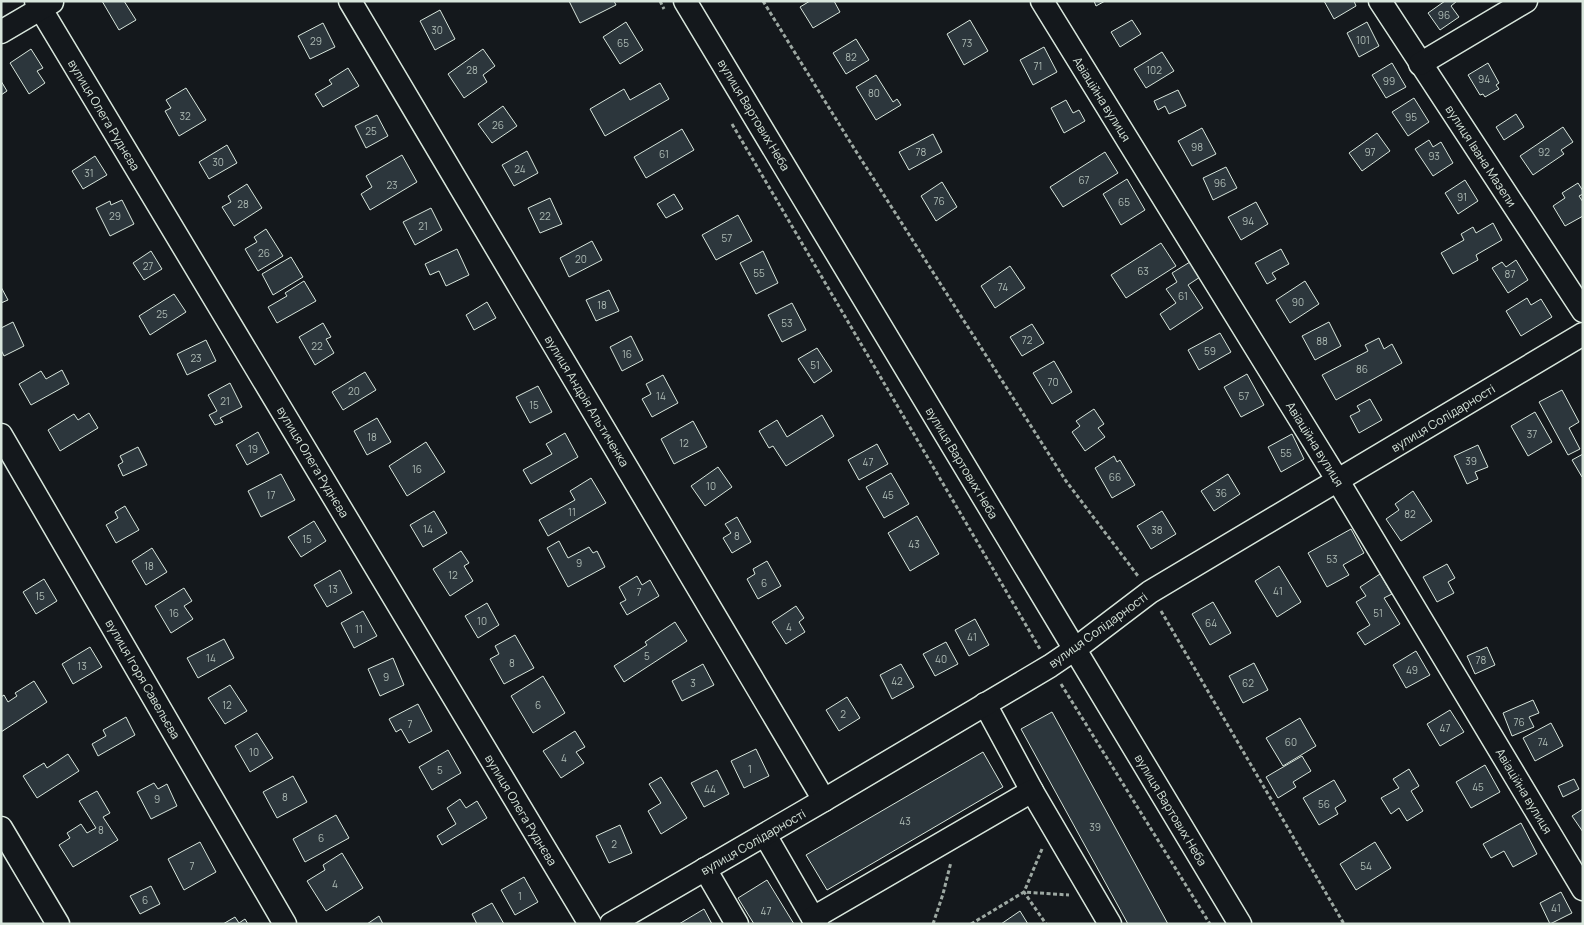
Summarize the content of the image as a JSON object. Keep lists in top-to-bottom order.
{
  "streets": {
    "street": [
      "Авіаційна вулиця",
      "вулиця Олега Руднєва",
      "вулиця Вартових Неба",
      "вулиця Івана Мазепи",
      "вулиця Андрія Альтиченка",
      "вулиця Солідарності",
      "вулиця Ігоря Савельєва"
    ]
  },
  "crossings": [
    ["Авіаційна вулиця", "вулиця Солідарності"],
    ["вулиця Вартових Неба", "вулиця Солідарності"],
    ["вулиця Андрія Альтиченка", "вулиця Солідарності"]
  ],
  "house_numbers": [
    "96",
    "30",
    "101",
    "29",
    "65",
    "73",
    "82",
    "71",
    "28",
    "102",
    "94",
    "99",
    "80",
    "32",
    "95",
    "26",
    "25",
    "98",
    "78",
    "97",
    "92",
    "61",
    "93",
    "30",
    "24",
    "31",
    "67",
    "96",
    "23",
    "91",
    "76",
    "65",
    "28",
    "29",
    "22",
    "94",
    "21",
    "57",
    "26",
    "20",
    "27",
    "63",
    "55",
    "87",
    "74",
    "61",
    "90",
    "18",
    "25",
    "53",
    "72",
    "88",
    "22",
    "59",
    "16",
    "23",
    "51",
    "86",
    "70",
    "20",
    "14",
    "57",
    "21",
    "15",
    "37",
    "18",
    "12",
    "19",
    "55",
    "39",
    "47",
    "16",
    "66",
    "10",
    "36",
    "17",
    "45",
    "11",
    "82",
    "14",
    "38",
    "8",
    "15",
    "43",
    "53",
    "9",
    "18",
    "12",
    "6",
    "13",
    "41",
    "7",
    "15",
    "16",
    "51",
    "10",
    "64",
    "4",
    "11",
    "41",
    "5",
    "14",
    "40",
    "78",
    "8",
    "13",
    "49",
    "9",
    "42",
    "3",
    "62",
    "12",
    "6",
    "2",
    "76",
    "7",
    "47",
    "60",
    "74",
    "10",
    "4",
    "1",
    "5",
    "45",
    "44",
    "8",
    "9",
    "56",
    "43",
    "39",
    "8",
    "6",
    "2",
    "7",
    "54",
    "4",
    "1",
    "6",
    "41",
    "47"
  ]
}
